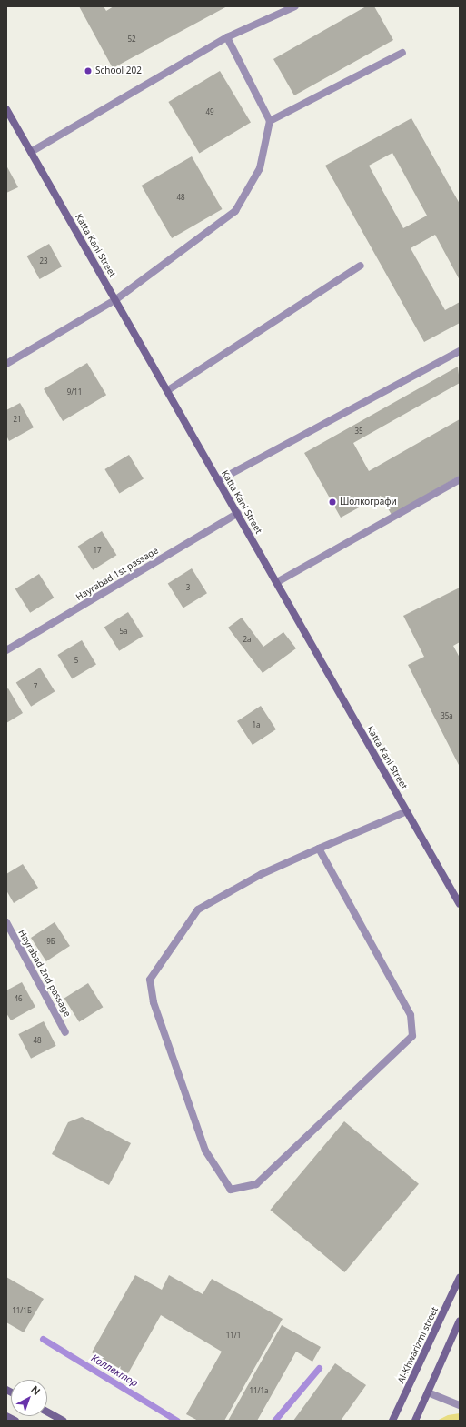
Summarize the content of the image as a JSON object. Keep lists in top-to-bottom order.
{
  "streets": {
    "main road": ["Katta Kani Street", "Al-Khwarizmi street"],
    "street": ["Hayrаbаd 1st passage", "Hayrаbаd 2nd passage"]
  },
  "crossings": [
    ["Katta Kani Street", "Hayrаbаd 1st passage"]
  ],
  "water": ["Коллектор"],
  "places": ["School 202", "Шолкографи"],
  "house_numbers": [
    "52",
    "49",
    "48",
    "23",
    "9/11",
    "21",
    "35",
    "17",
    "3",
    "5a",
    "2a",
    "5",
    "7",
    "35а",
    "1a",
    "9Б",
    "46",
    "48",
    "11/1Б",
    "11/1",
    "11/1a"
  ],
  "north": "top right"
}
